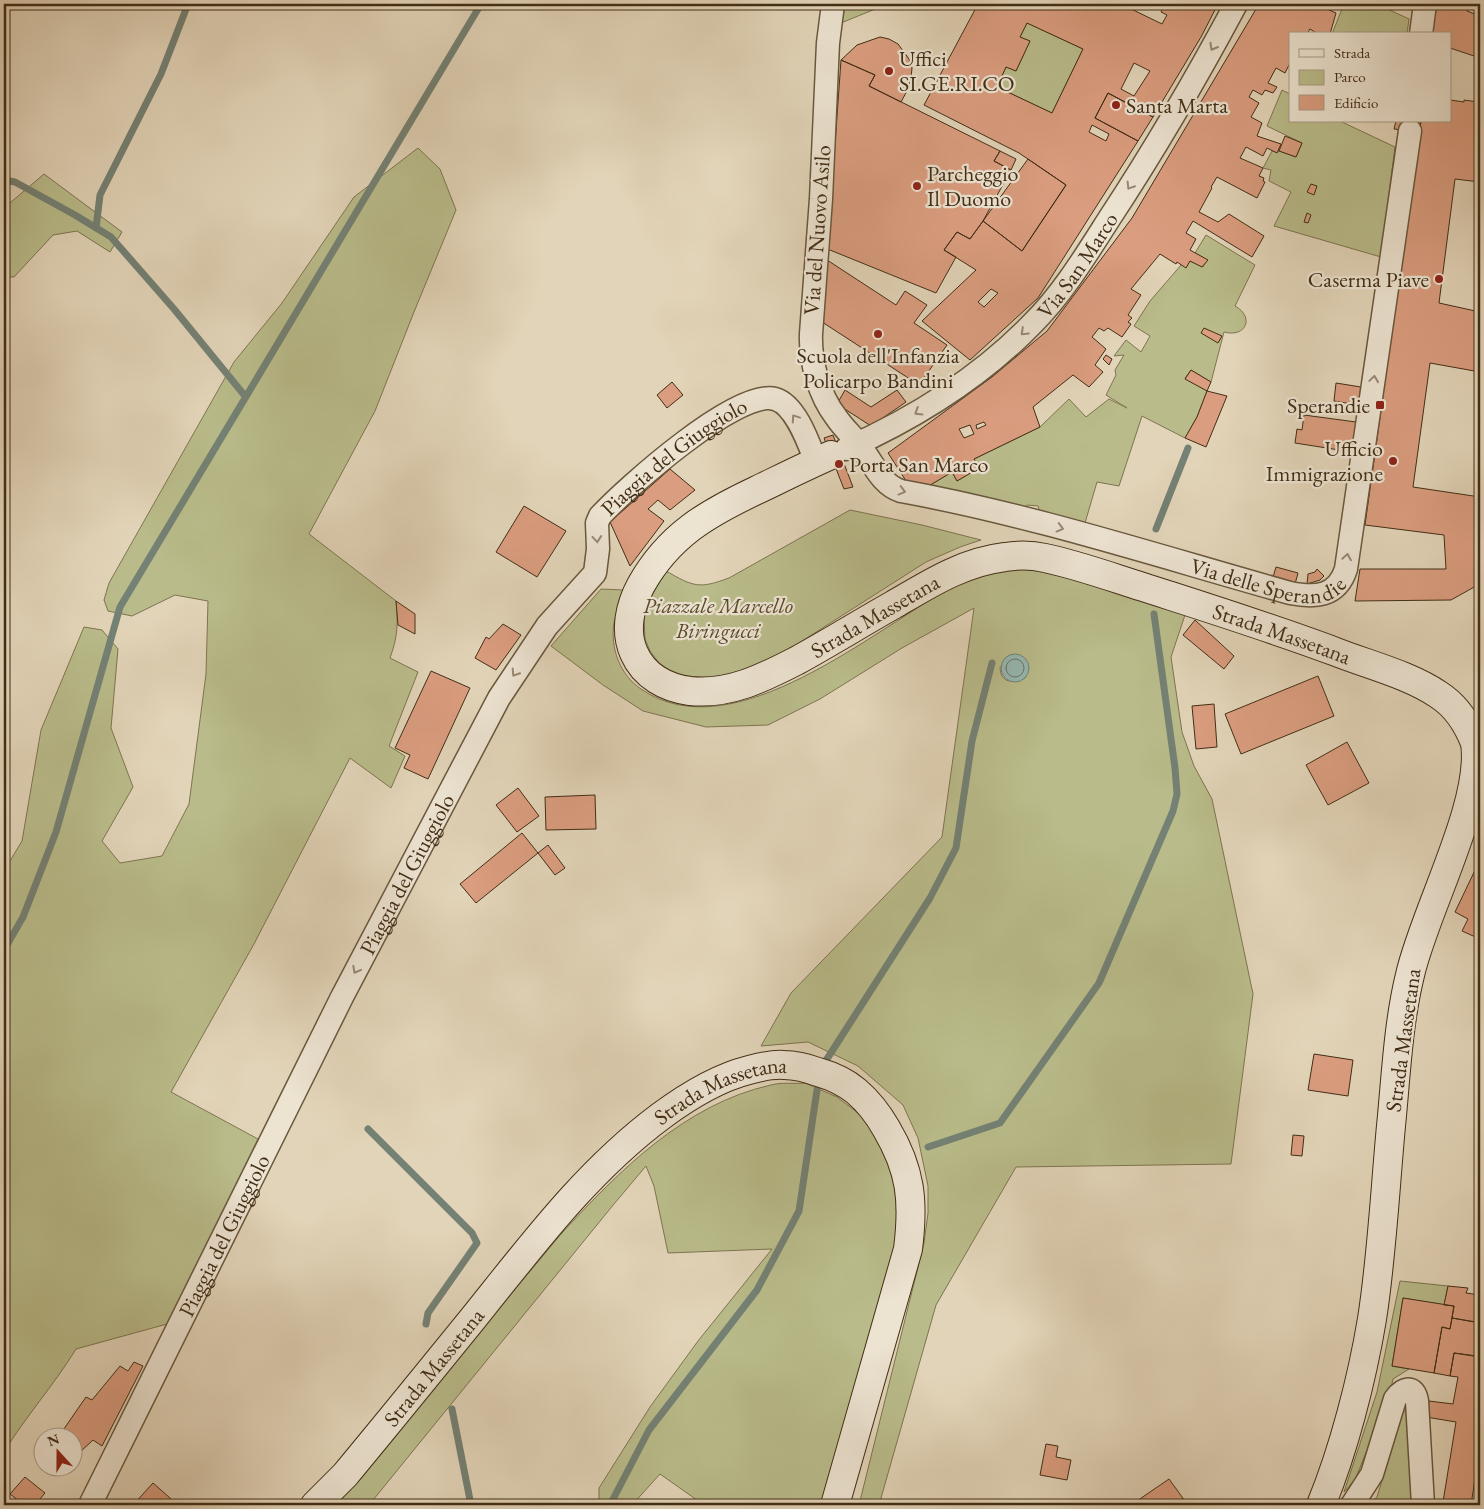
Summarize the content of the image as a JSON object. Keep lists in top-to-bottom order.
{
  "streets": {
    "street": [
      "Via del Nuovo Asilo",
      "Via San Marco",
      "Piaggia del Giuggiolo",
      "Via delle Sperandie",
      "Strada Massetana"
    ]
  },
  "crossings": [
    ["Via del Nuovo Asilo", "Via San Marco"],
    ["Via del Nuovo Asilo", "Piaggia del Giuggiolo"],
    ["Via del Nuovo Asilo", "Via delle Sperandie"],
    ["Via del Nuovo Asilo", "Strada Massetana"],
    ["Via San Marco", "Piaggia del Giuggiolo"],
    ["Via San Marco", "Via delle Sperandie"],
    ["Via San Marco", "Strada Massetana"],
    ["Piaggia del Giuggiolo", "Via delle Sperandie"],
    ["Piaggia del Giuggiolo", "Strada Massetana"],
    ["Via delle Sperandie", "Strada Massetana"]
  ],
  "one_way": ["Via San Marco", "Piaggia del Giuggiolo"],
  "parks": ["Piazzale Marcello Biringucci"],
  "places": {
    "other": [
      "Uffici SI.GE.RI.CO",
      "Santa Marta",
      "Parcheggio Il Duomo",
      "Caserma Piave",
      "Scuola dell'Infanzia Policarpo Bandini",
      "Ufficio Immigrazione",
      "Porta San Marco"
    ],
    "transit": ["Sperandie"]
  },
  "legend": ["Strada", "Parco", "Edificio"],
  "north": "top"
}
